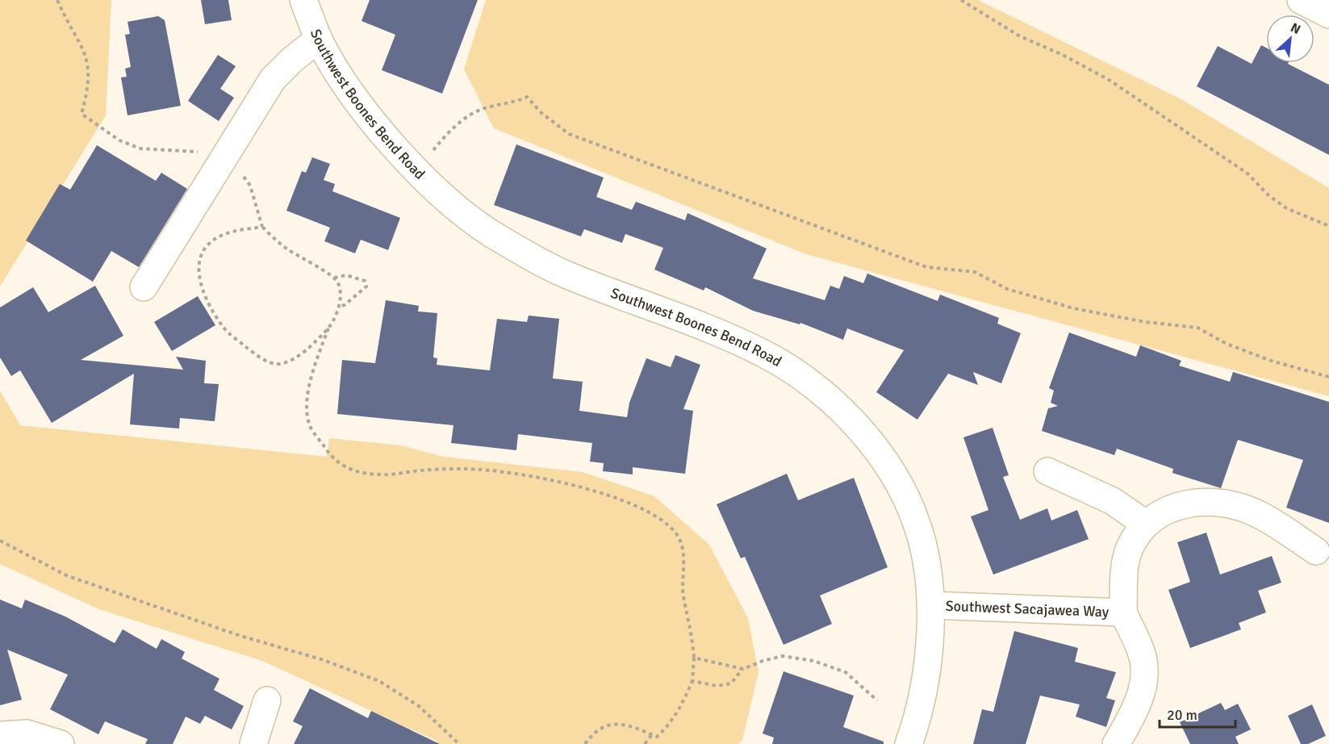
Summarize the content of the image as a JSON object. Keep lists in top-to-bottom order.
{
  "streets": {
    "street": ["Southwest Boones Bend Road", "Southwest Sacajawea Way"]
  },
  "crossings": [
    ["Southwest Boones Bend Road", "Southwest Sacajawea Way"]
  ],
  "scale_bar": "20 m",
  "north": "top right"
}
